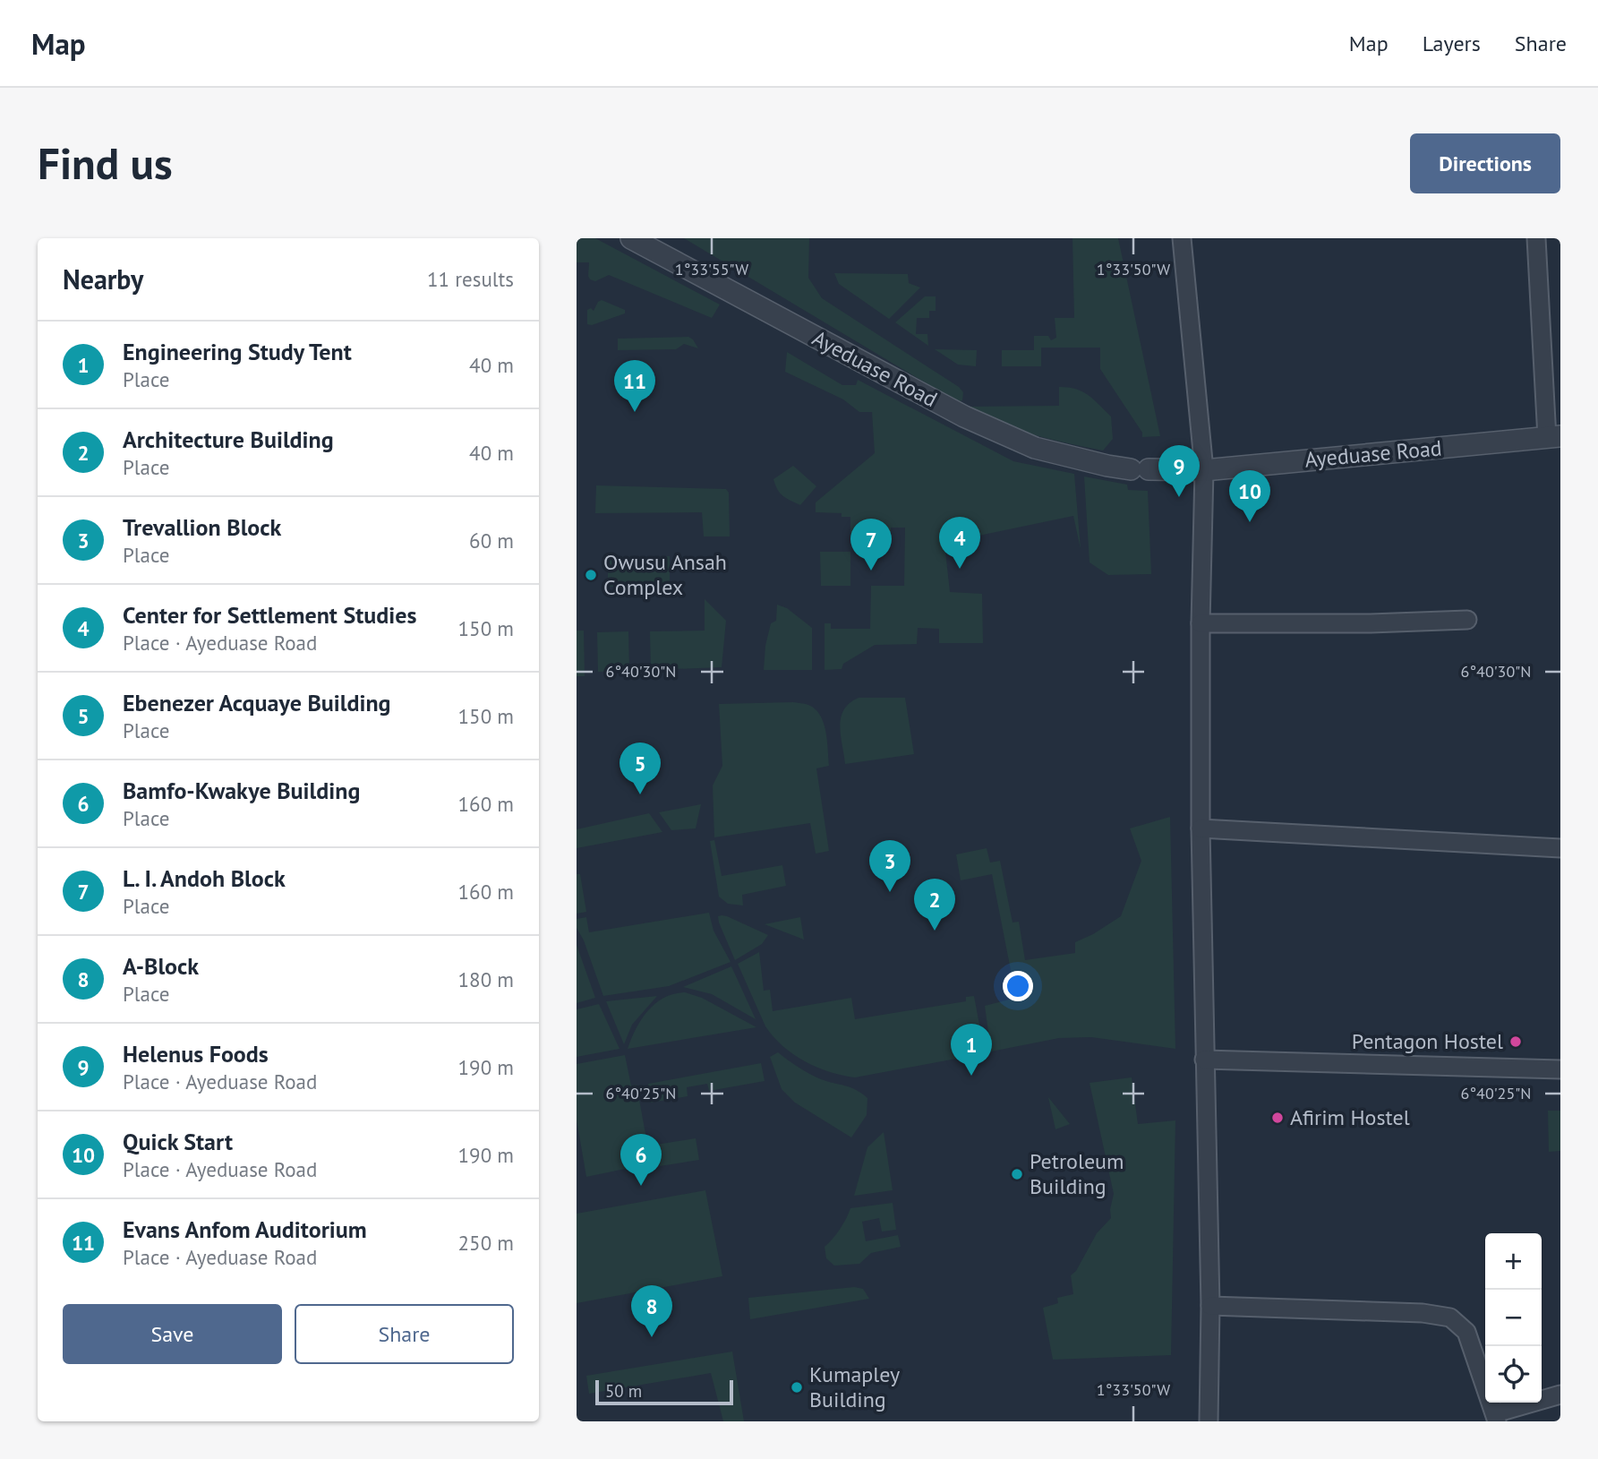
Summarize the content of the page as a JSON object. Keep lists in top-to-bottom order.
{
  "streets": {
    "street": ["Ayeduase Road"]
  },
  "places": [
    "Owusu Ansah Complex",
    "Pentagon Hostel",
    "Afirim Hostel",
    "Petroleum Building",
    "Kumapley Building"
  ],
  "scale_bar": "50 m",
  "page": {
    "header": "Map",
    "nav": ["Map", "Layers", "Share"],
    "buttons": [
      "Directions",
      ["Save", "Share"]
    ],
    "title": "Find us",
    "heading": ["Nearby", "11 results"],
    "list": [
      {
        "mark": "1",
        "name": "Engineering Study Tent",
        "note": "Place",
        "value": "40 m"
      },
      {
        "mark": "2",
        "name": "Architecture Building",
        "note": "Place",
        "value": "40 m"
      },
      {
        "mark": "3",
        "name": "Trevallion Block",
        "note": "Place",
        "value": "60 m"
      },
      {
        "mark": "4",
        "name": "Center for Settlement Studies",
        "note": "Place · Ayeduase Road",
        "value": "150 m"
      },
      {
        "mark": "5",
        "name": "Ebenezer Acquaye Building",
        "note": "Place",
        "value": "150 m"
      },
      {
        "mark": "6",
        "name": "Bamfo-Kwakye Building",
        "note": "Place",
        "value": "160 m"
      },
      {
        "mark": "7",
        "name": "L. I. Andoh Block",
        "note": "Place",
        "value": "160 m"
      },
      {
        "mark": "8",
        "name": "A-Block",
        "note": "Place",
        "value": "180 m"
      },
      {
        "mark": "9",
        "name": "Helenus Foods",
        "note": "Place · Ayeduase Road",
        "value": "190 m"
      },
      {
        "mark": "10",
        "name": "Quick Start",
        "note": "Place · Ayeduase Road",
        "value": "190 m"
      },
      {
        "mark": "11",
        "name": "Evans Anfom Auditorium",
        "note": "Place · Ayeduase Road",
        "value": "250 m"
      }
    ],
    "pins": [
      "11",
      "9",
      "10",
      "4",
      "7",
      "5",
      "3",
      "2",
      "1",
      "6",
      "8"
    ],
    "map_buttons": ["+", "−"],
    "scale": "50 m"
  },
  "coordinates": [
    "1°33'55\"W",
    "1°33'50\"W",
    "6°40'30\"N",
    "6°40'25\"N"
  ]
}
